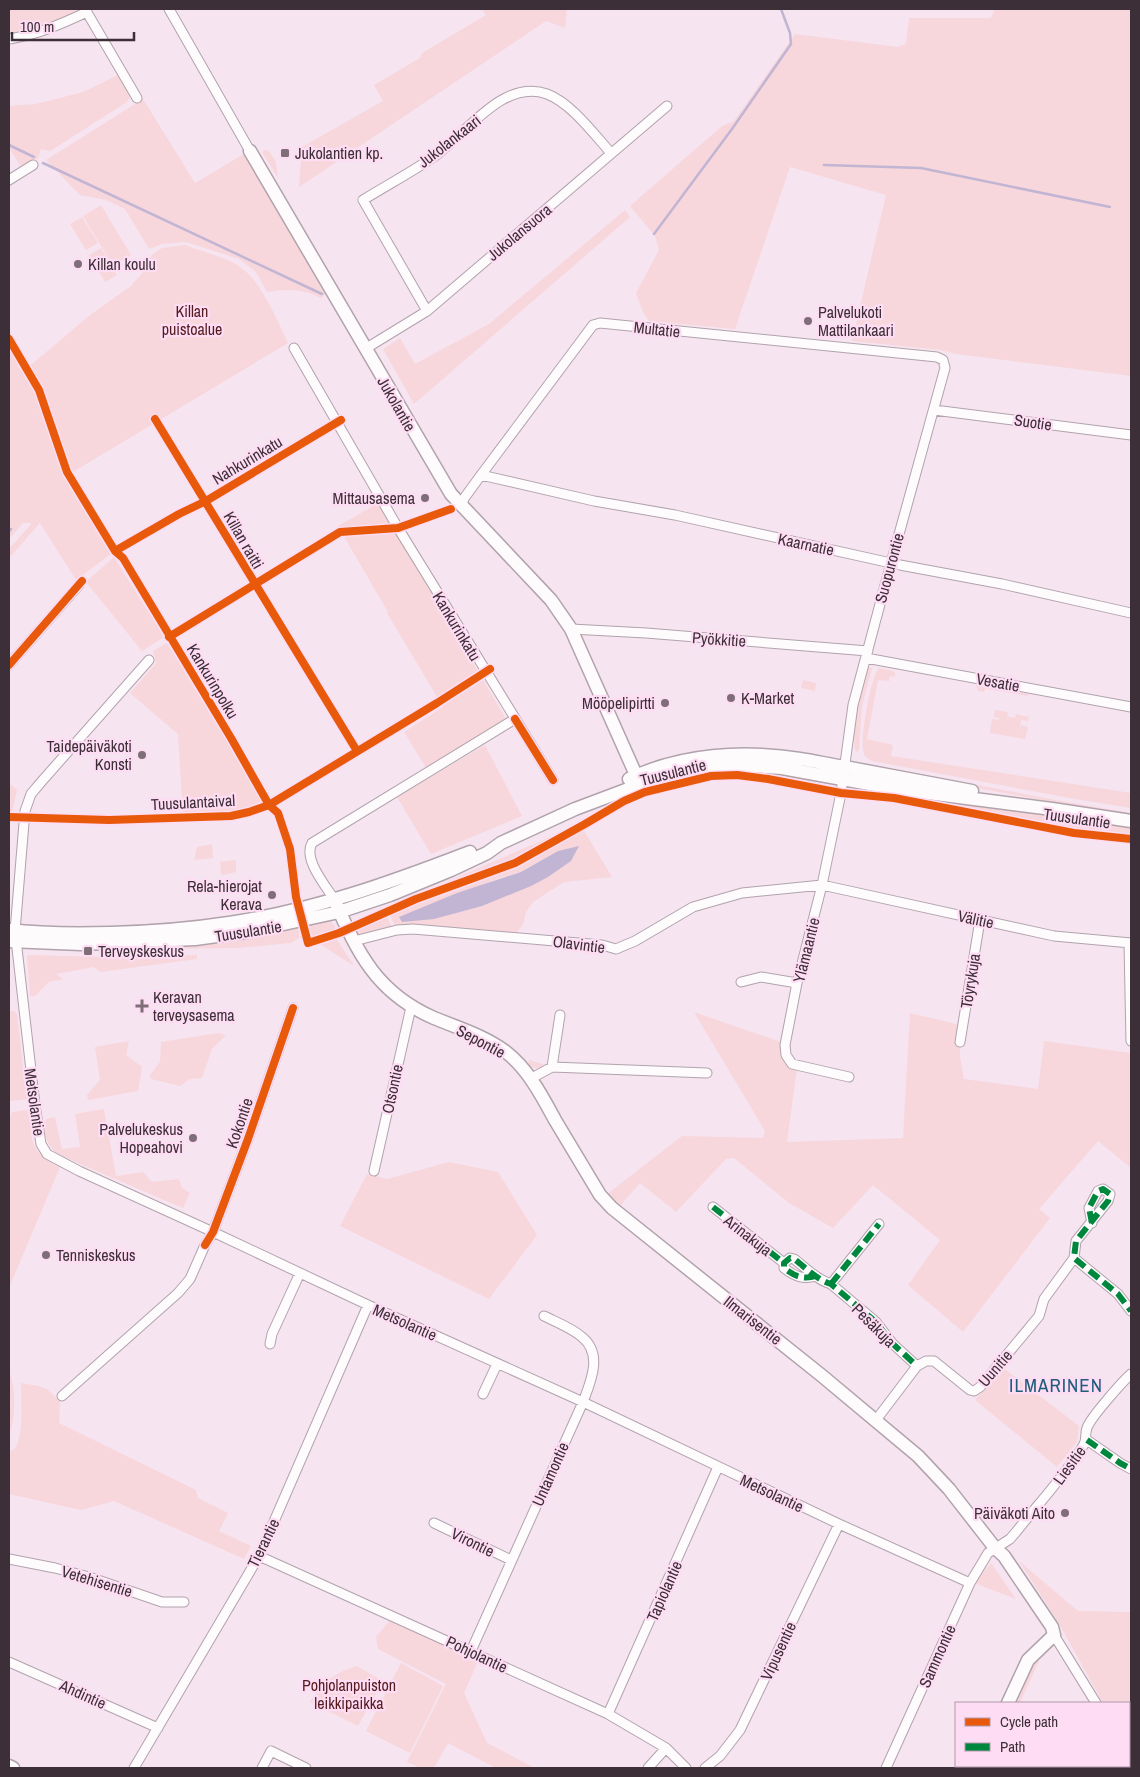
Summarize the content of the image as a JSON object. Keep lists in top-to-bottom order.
{
  "streets": {
    "street": [
      "Jukolankaari",
      "Jukolansuora",
      "Multatie",
      "Jukolantie",
      "Suotie",
      "Kaarnatie",
      "Suopurontie",
      "Kankurinkatu",
      "Pyökkitie",
      "Vesatie",
      "Tuusulantie",
      "Välitie",
      "Olavintie",
      "Ylämaantie",
      "Töyrykuja",
      "Sepontie",
      "Otsontie",
      "Metsolantie",
      "Kokontie",
      "Arinakuja",
      "Ilmarisentie",
      "Pesäkuja",
      "Uunitie",
      "Liesitie",
      "Untamontie",
      "Virontie",
      "Tierantie",
      "Vetehisentie",
      "Tapiolantie",
      "Vipusentie",
      "Pohjolantie",
      "Sammontie",
      "Ahdintie"
    ],
    "cycle path": [
      "Nahkurinkatu",
      "Killan raitti",
      "Kankurinpolku",
      "Tuusulantaival"
    ]
  },
  "crossings": [
    ["Jukolankaari", "Jukolansuora"],
    ["Jukolansuora", "Jukolantie"],
    ["Multatie", "Jukolantie"],
    ["Multatie", "Kaarnatie"],
    ["Multatie", "Suopurontie"],
    ["Jukolantie", "Pyökkitie"],
    ["Jukolantie", "Tuusulantie"],
    ["Suotie", "Suopurontie"],
    ["Kaarnatie", "Suopurontie"],
    ["Suopurontie", "Pyökkitie"],
    ["Suopurontie", "Vesatie"],
    ["Suopurontie", "Tuusulantie"],
    ["Suopurontie", "Ylämaantie"],
    ["Pyökkitie", "Vesatie"],
    ["Tuusulantie", "Ylämaantie"],
    ["Tuusulantie", "Sepontie"],
    ["Tuusulantie", "Metsolantie"],
    ["Välitie", "Olavintie"],
    ["Välitie", "Ylämaantie"],
    ["Välitie", "Töyrykuja"],
    ["Olavintie", "Ylämaantie"],
    ["Olavintie", "Sepontie"],
    ["Sepontie", "Otsontie"],
    ["Sepontie", "Ilmarisentie"],
    ["Metsolantie", "Kokontie"],
    ["Metsolantie", "Untamontie"],
    ["Metsolantie", "Tierantie"],
    ["Metsolantie", "Tapiolantie"],
    ["Metsolantie", "Vipusentie"],
    ["Metsolantie", "Sammontie"],
    ["Arinakuja", "Pesäkuja"],
    ["Ilmarisentie", "Liesitie"],
    ["Ilmarisentie", "Sammontie"],
    ["Pesäkuja", "Uunitie"],
    ["Liesitie", "Sammontie"],
    ["Untamontie", "Virontie"],
    ["Untamontie", "Pohjolantie"],
    ["Tierantie", "Pohjolantie"],
    ["Tierantie", "Ahdintie"],
    ["Tapiolantie", "Pohjolantie"]
  ],
  "districts": ["ILMARINEN"],
  "parks": ["Killan puistoalue", "Pohjolanpuiston leikkipaikka"],
  "places": {
    "transit": ["Jukolantien kp.", "Terveyskeskus"],
    "other": [
      "Killan koulu",
      "Palvelukoti Mattilankaari",
      "Mittausasema",
      "K-Market",
      "Mööpelipirtti",
      "Taidepäiväkoti Konsti",
      "Rela-hierojat Kerava",
      "Palvelukeskus Hopeahovi",
      "Tenniskeskus",
      "Päiväkoti Aito"
    ],
    "health": ["Keravan terveysasema"]
  },
  "legend": ["Cycle path", "Path"],
  "scale_bar": "100 m"
}
